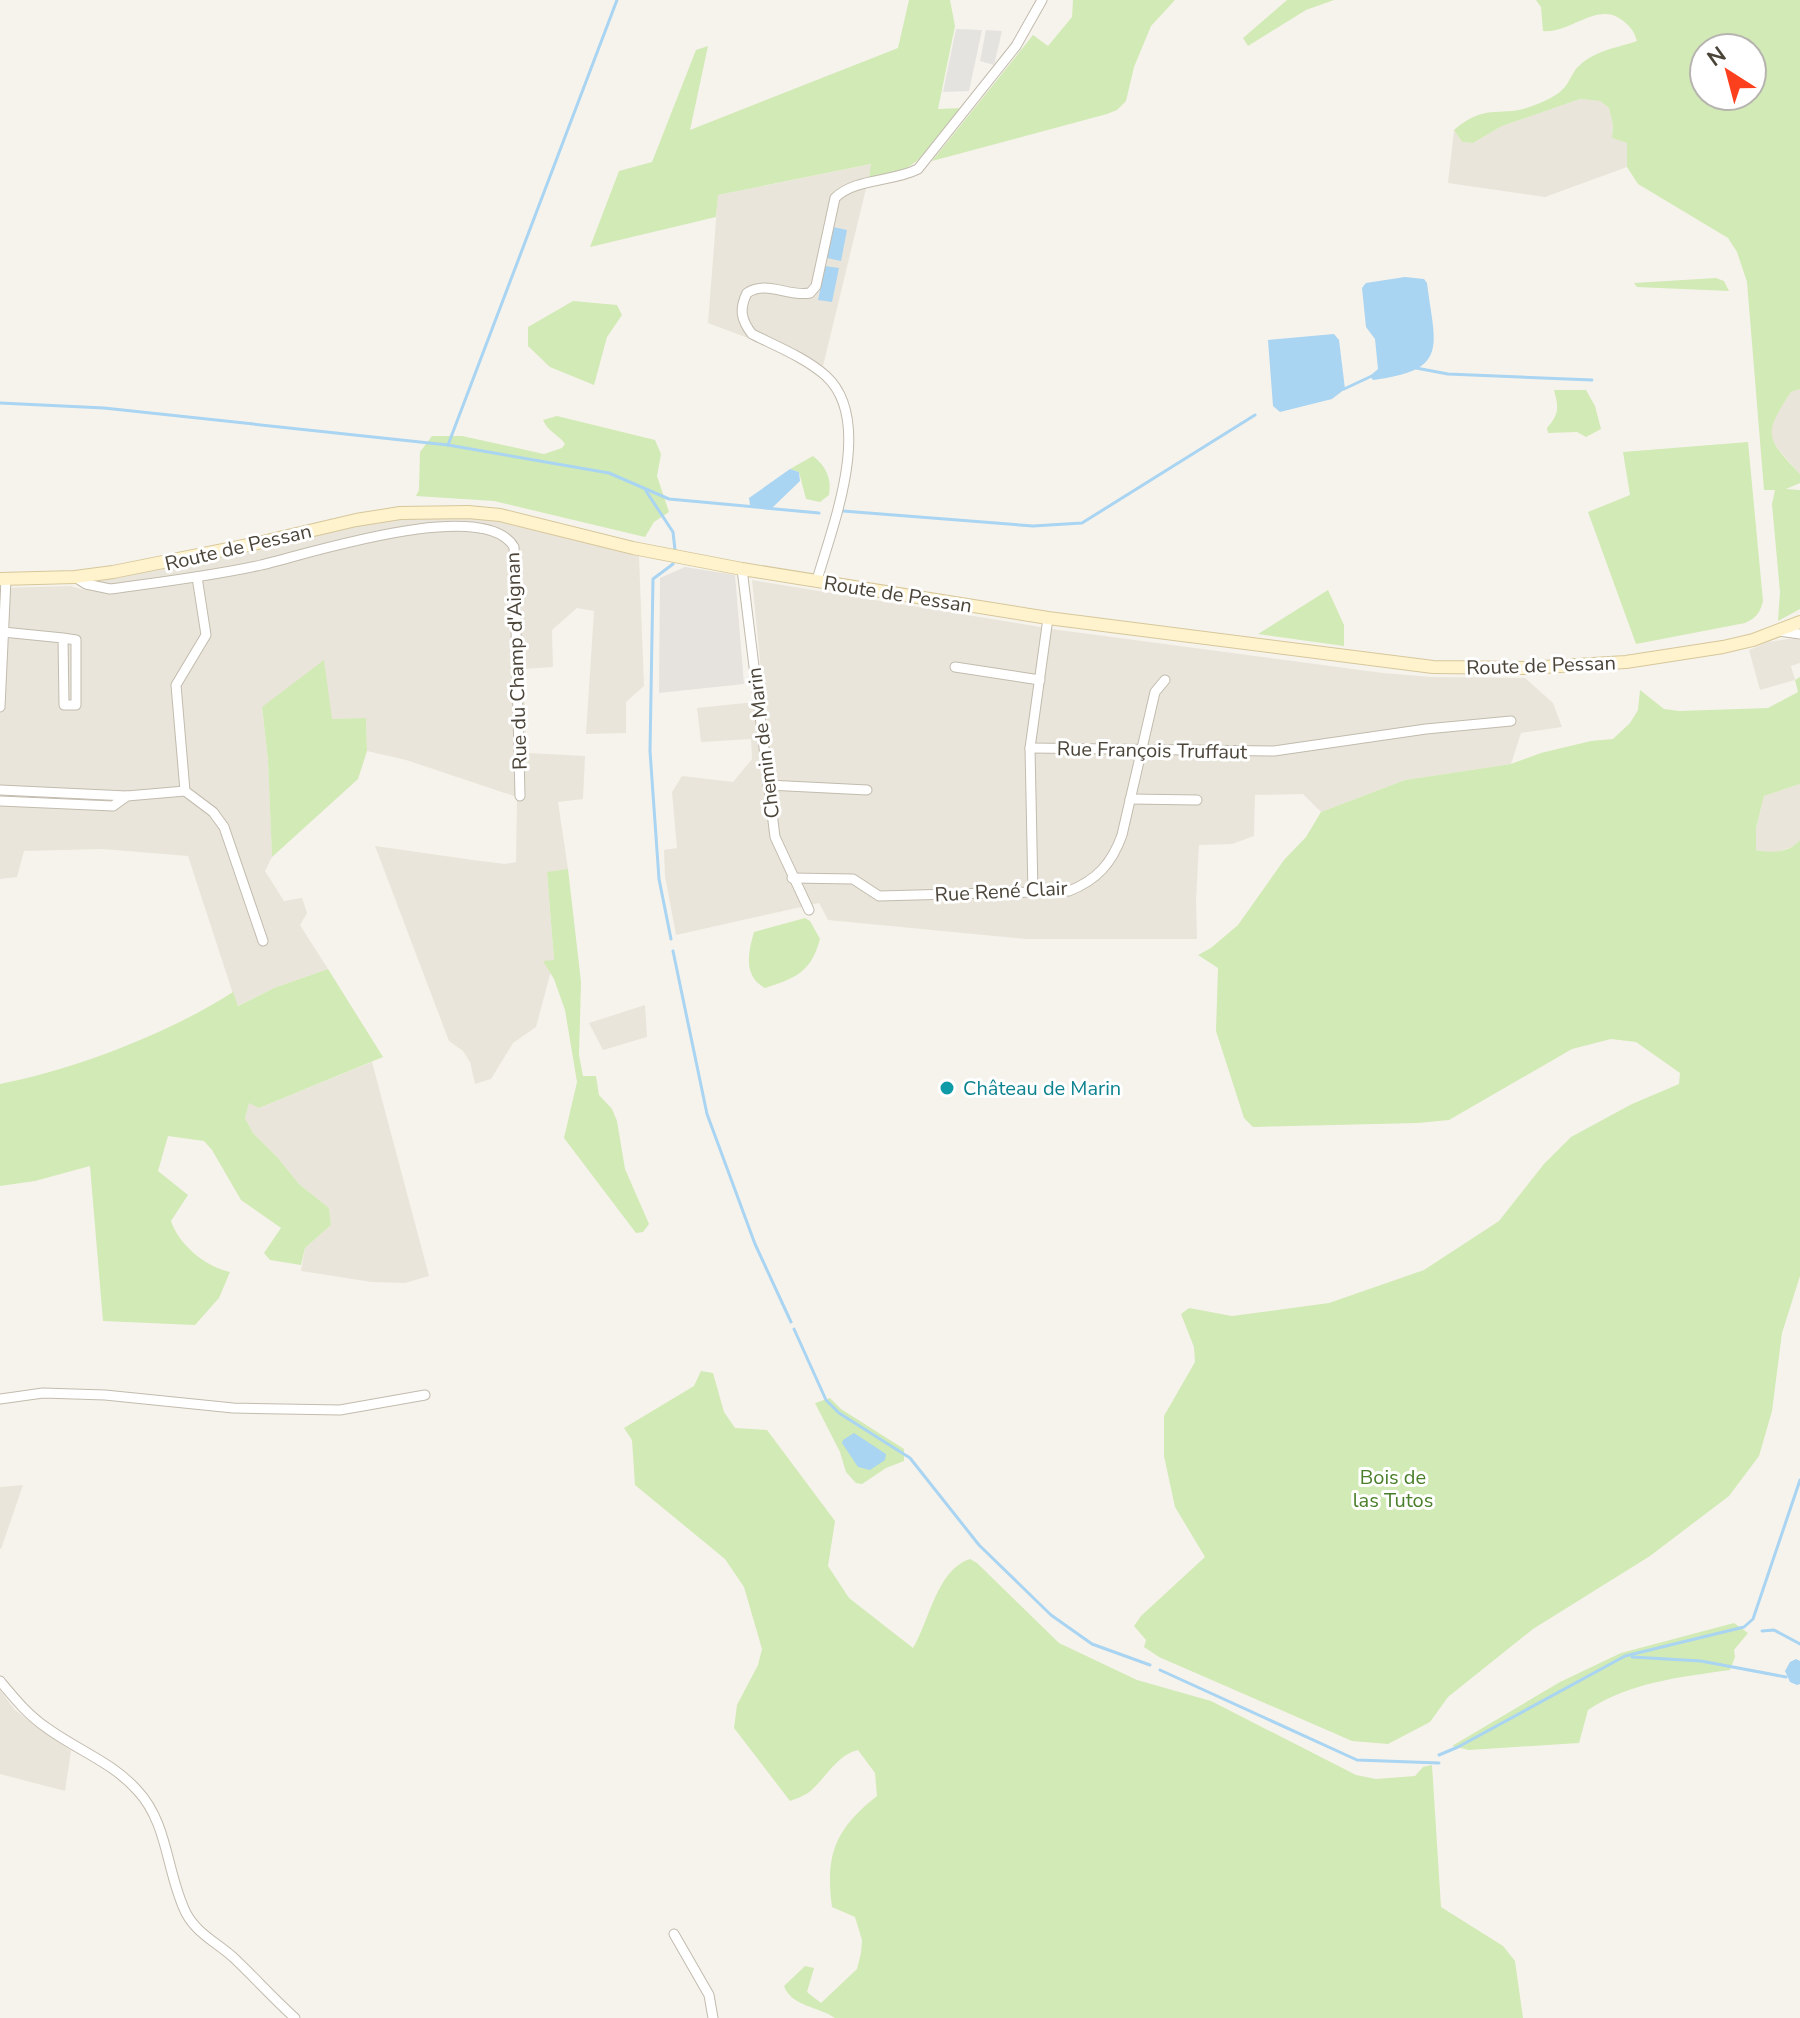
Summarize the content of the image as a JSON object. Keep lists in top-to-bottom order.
{
  "streets": {
    "main road": ["Route de Pessan"],
    "street": [
      "Rue du Champ d'Aignan",
      "Chemin de Marin",
      "Rue François Truffaut",
      "Rue René Clair"
    ]
  },
  "crossings": [
    ["Route de Pessan", "Rue du Champ d'Aignan"],
    ["Route de Pessan", "Chemin de Marin"],
    ["Chemin de Marin", "Rue René Clair"],
    ["Rue François Truffaut", "Rue René Clair"]
  ],
  "parks": ["Bois de las Tutos"],
  "places": ["Château de Marin"],
  "north": "top left"
}
